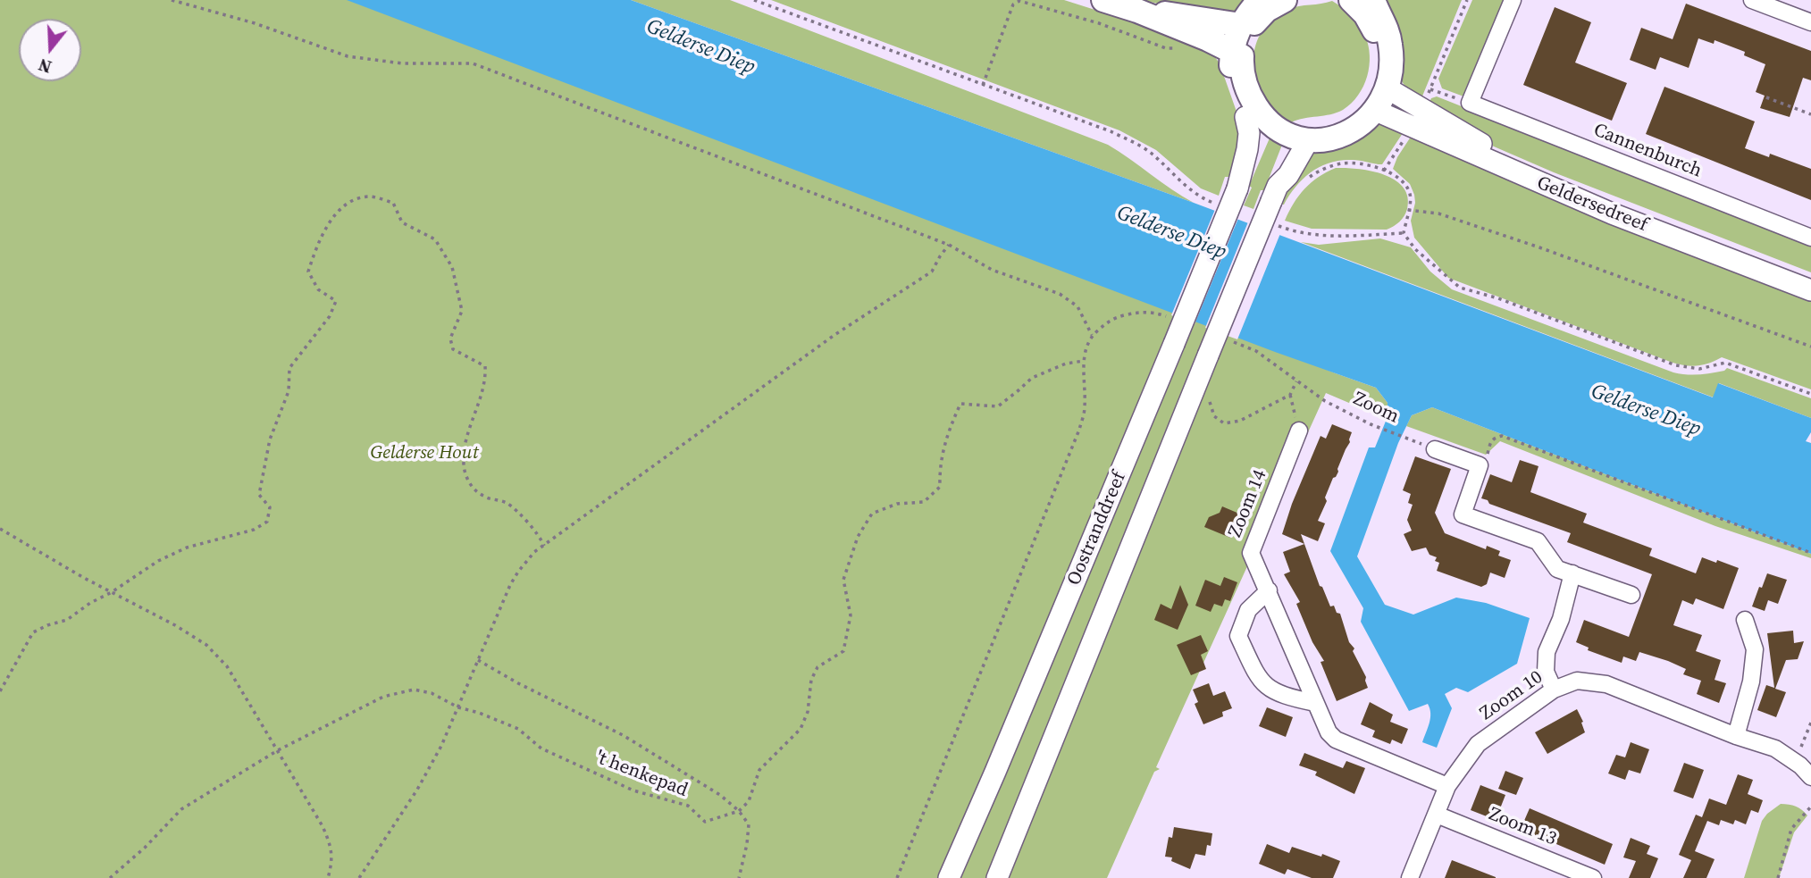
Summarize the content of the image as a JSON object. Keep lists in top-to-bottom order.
{
  "streets": {
    "main road": ["Geldersedreef", "Oostranddreef"],
    "street": [
      "Cannenburch",
      "Zoom 14",
      "Zoom 10",
      "Zoom 13"
    ],
    "path": ["Zoom", "'t henkepad"]
  },
  "crossings": [
    ["Zoom 14", "Zoom 10"],
    ["Zoom 10", "Zoom 13"]
  ],
  "water": ["Gelderse Diep"],
  "parks": ["Gelderse Hout"],
  "north": "bottom"
}
